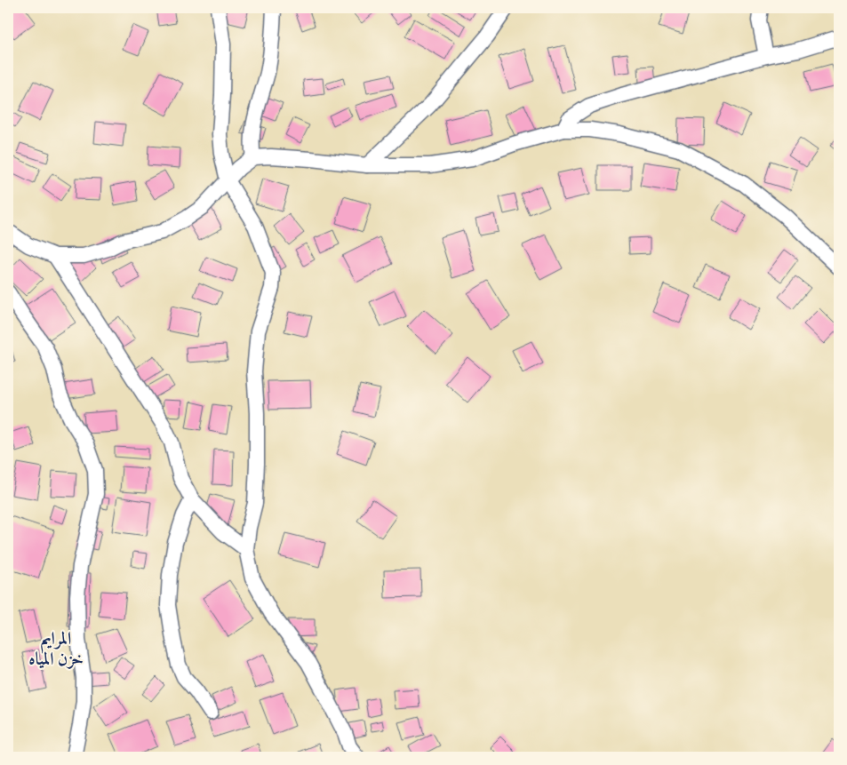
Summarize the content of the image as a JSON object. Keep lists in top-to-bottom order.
{
  "districts": ["المرايم خزن المياه"]
}
